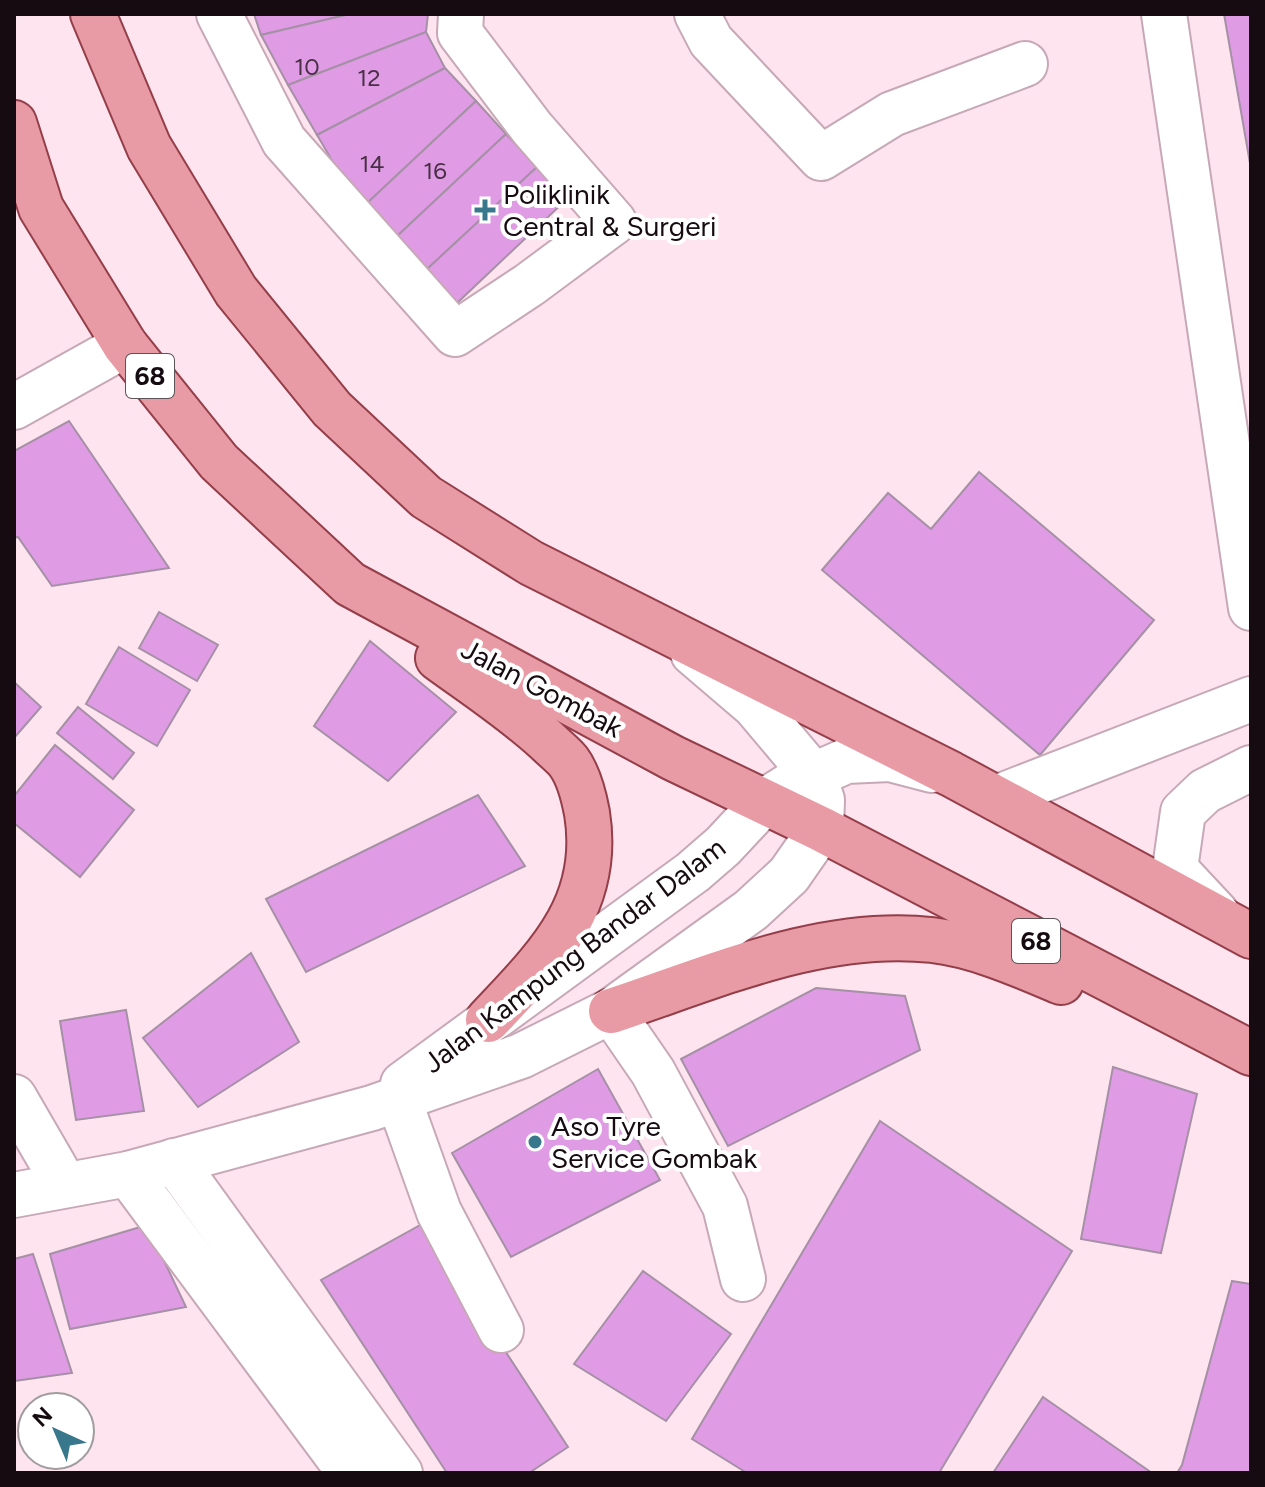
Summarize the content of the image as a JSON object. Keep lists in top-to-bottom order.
{
  "streets": {
    "main road": ["68", "Jalan Gombak"],
    "street": ["Jalan Kampung Bandar Dalam"]
  },
  "crossings": [
    ["Jalan Gombak", "Jalan Kampung Bandar Dalam"]
  ],
  "places": {
    "health": ["Poliklinik Central & Surgeri"],
    "other": ["Aso Tyre Service Gombak"]
  },
  "house_numbers": [
    "10",
    "12",
    "14",
    "16"
  ],
  "north": "top left"
}
